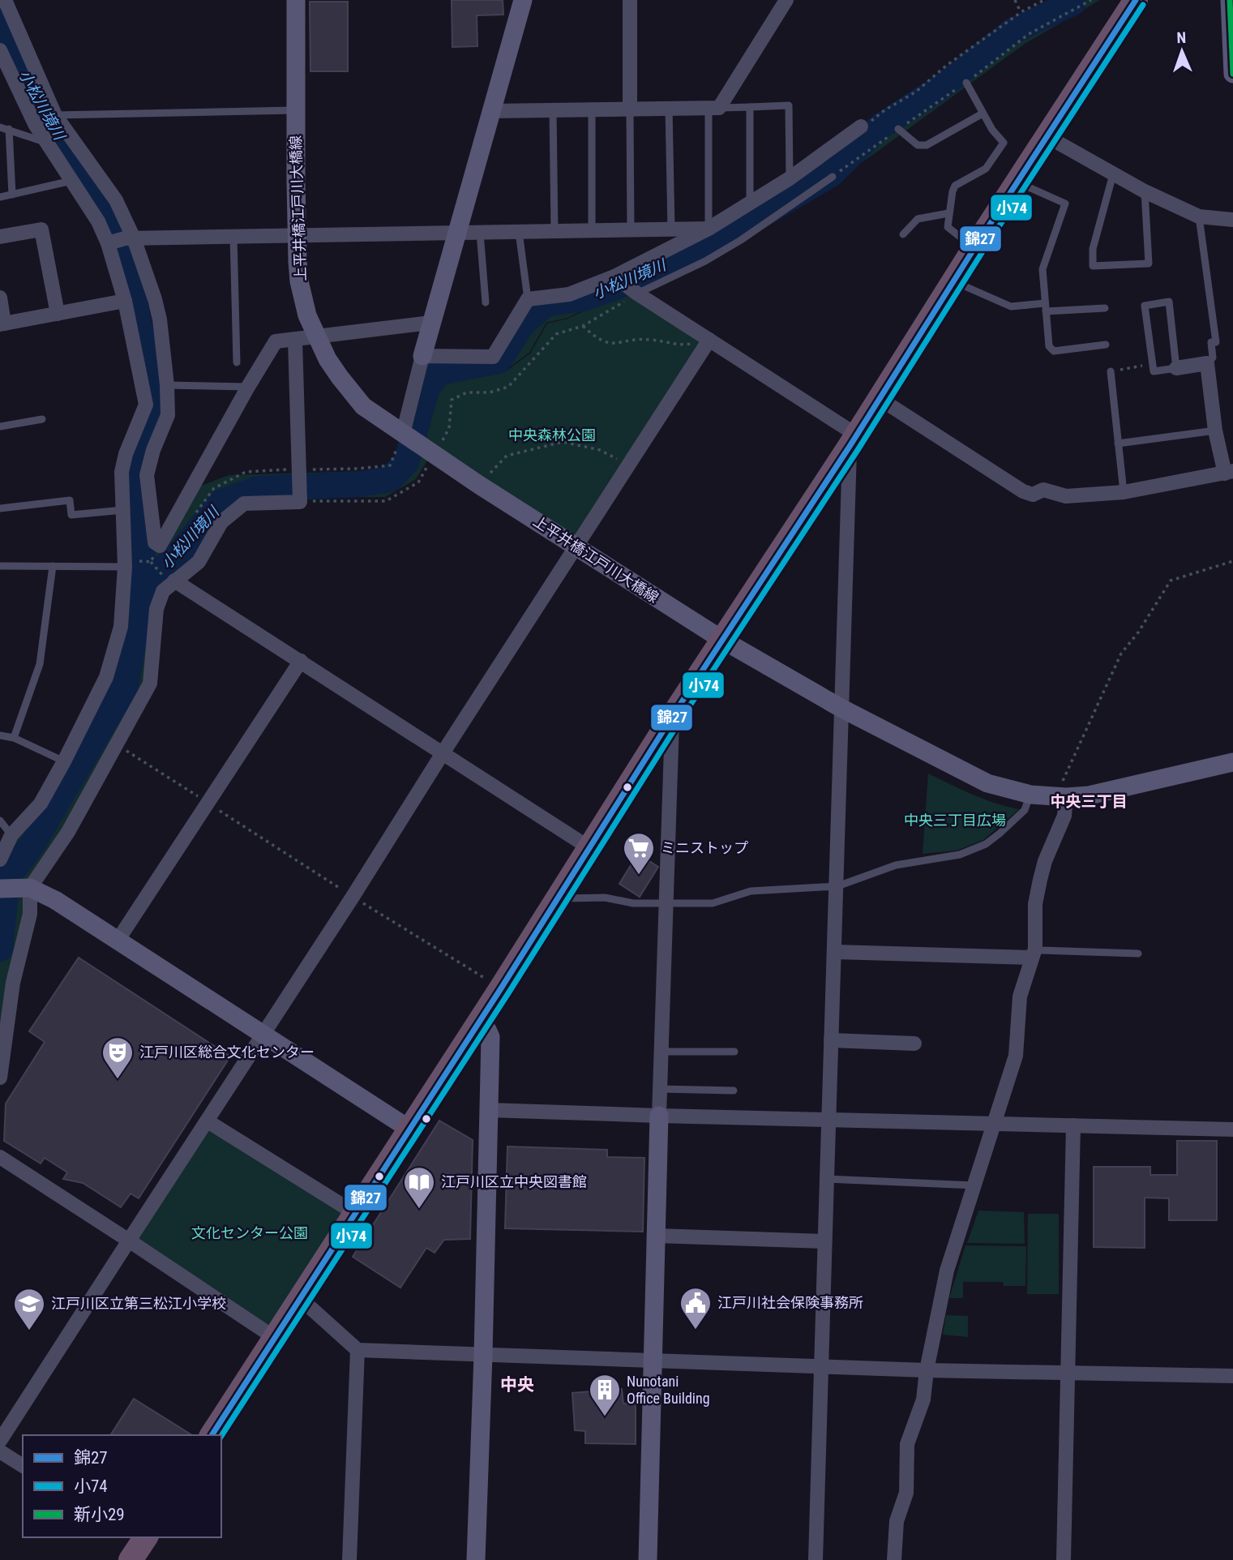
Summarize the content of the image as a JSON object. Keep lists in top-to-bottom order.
{
  "streets": {
    "street": ["上平井橋江戸川大橋線"]
  },
  "districts": ["中央三丁目", "中央"],
  "water": ["小松川境川"],
  "parks": ["中央森林公園", "中央三丁目広場", "文化センター公園"],
  "places": {
    "supermarket": ["ミニストップ"],
    "theatre": ["江戸川区総合文化センター"],
    "library": ["江戸川区立中央図書館"],
    "public building": ["江戸川社会保険事務所"],
    "school or university": ["江戸川区立第三松江小学校"],
    "building": ["Nunotani Office Building"]
  },
  "lines": ["transit line 錦27", "transit line 新小29", "transit line 小74"],
  "legend": ["錦27", "小74", "新小29"],
  "north": "top"
}
